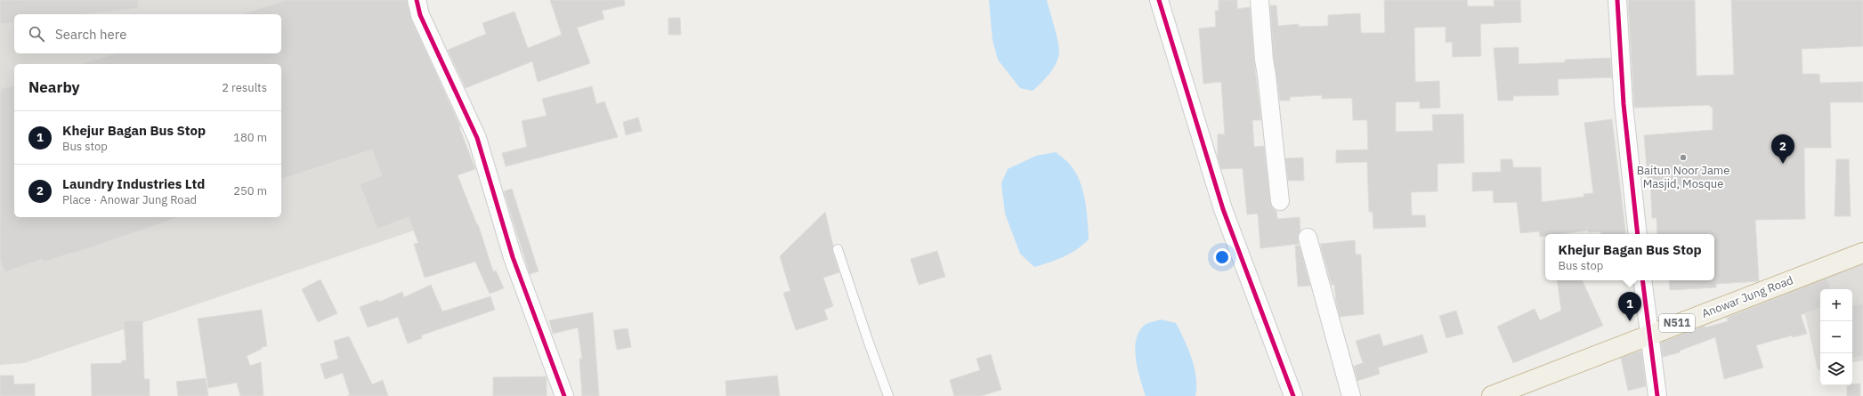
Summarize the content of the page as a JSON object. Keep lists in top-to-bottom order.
{
  "streets": {
    "highway": ["Anowar Jung Road", "N511"]
  },
  "places": ["Baitun Noor Jame Masjid, Mosque"],
  "page": {
    "search": "Search here",
    "heading": ["Nearby", "2 results"],
    "list": [
      {
        "mark": "1",
        "name": "Khejur Bagan Bus Stop",
        "note": "Bus stop",
        "value": "180 m"
      },
      {
        "mark": "2",
        "name": "Laundry Industries Ltd",
        "note": "Place · Anowar Jung Road",
        "value": "250 m"
      }
    ],
    "pins": ["2", "1"],
    "popup": ["Khejur Bagan Bus Stop", "Bus stop"],
    "map_buttons": ["+", "−"]
  }
}
